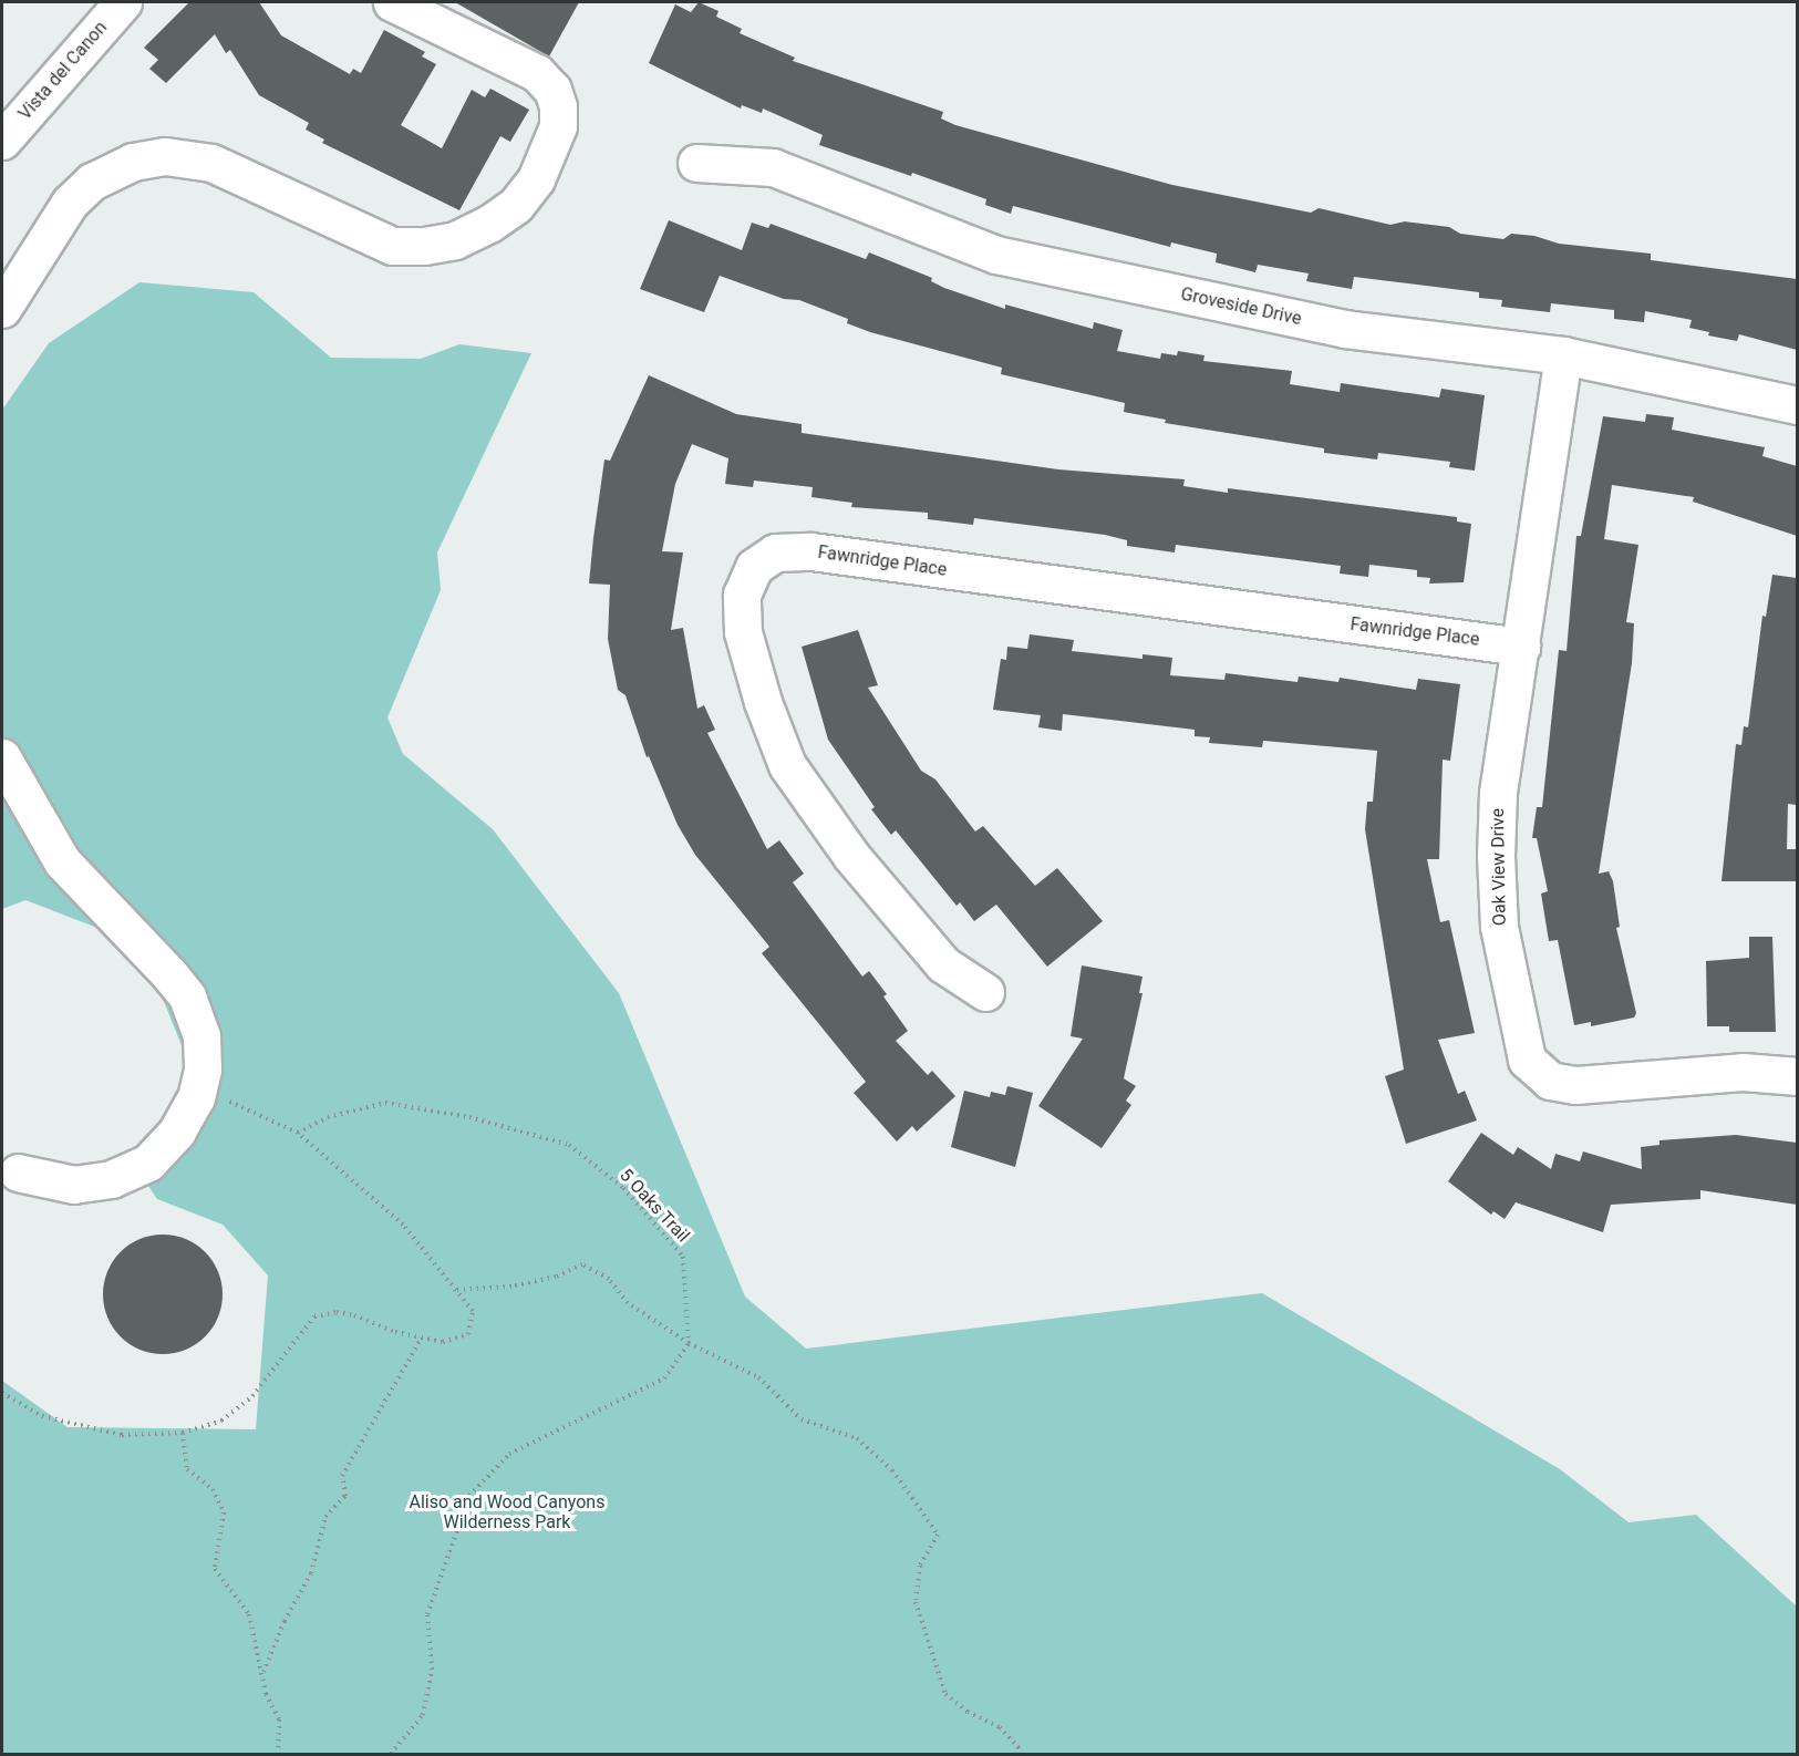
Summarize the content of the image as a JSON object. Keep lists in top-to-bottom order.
{
  "streets": {
    "street": [
      "Vista del Canon",
      "Groveside Drive",
      "Fawnridge Place",
      "Oak View Drive"
    ],
    "path": ["5 Oaks Trail"]
  },
  "crossings": [
    ["Groveside Drive", "Oak View Drive"],
    ["Fawnridge Place", "Oak View Drive"]
  ],
  "parks": ["Aliso and Wood Canyons Wilderness Park"]
}
